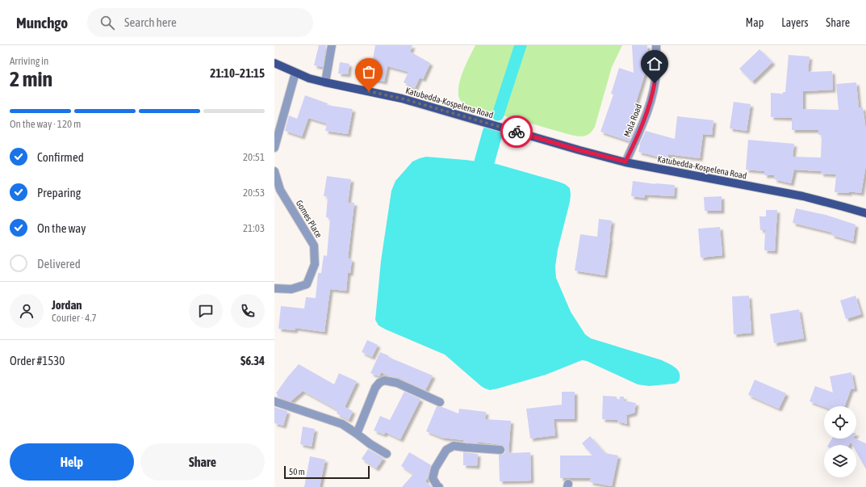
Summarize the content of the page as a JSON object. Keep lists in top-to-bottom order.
{
  "streets": {
    "main road": ["Katubedda-Kospelena Road"],
    "street": ["Mola Road", "Gomes Place"]
  },
  "crossings": [
    ["Katubedda-Kospelena Road", "Mola Road"]
  ],
  "scale_bar": "50 m",
  "page": {
    "header": "Munchgo",
    "search": "Search here",
    "nav": ["Map", "Layers", "Share"],
    "heading": ["2 min", "Arriving in", "21:10–21:15"],
    "panel": [
      "Jordan",
      "Courier · 4.7",
      "Order #1530",
      "$6.34"
    ],
    "bar": "On the way · 120 m",
    "list": [
      ["Confirmed", "20:51"],
      ["Preparing", "20:53"],
      ["On the way", "21:03"],
      "Delivered"
    ],
    "buttons": ["Help", "Share"],
    "scale": "50 m"
  }
}
